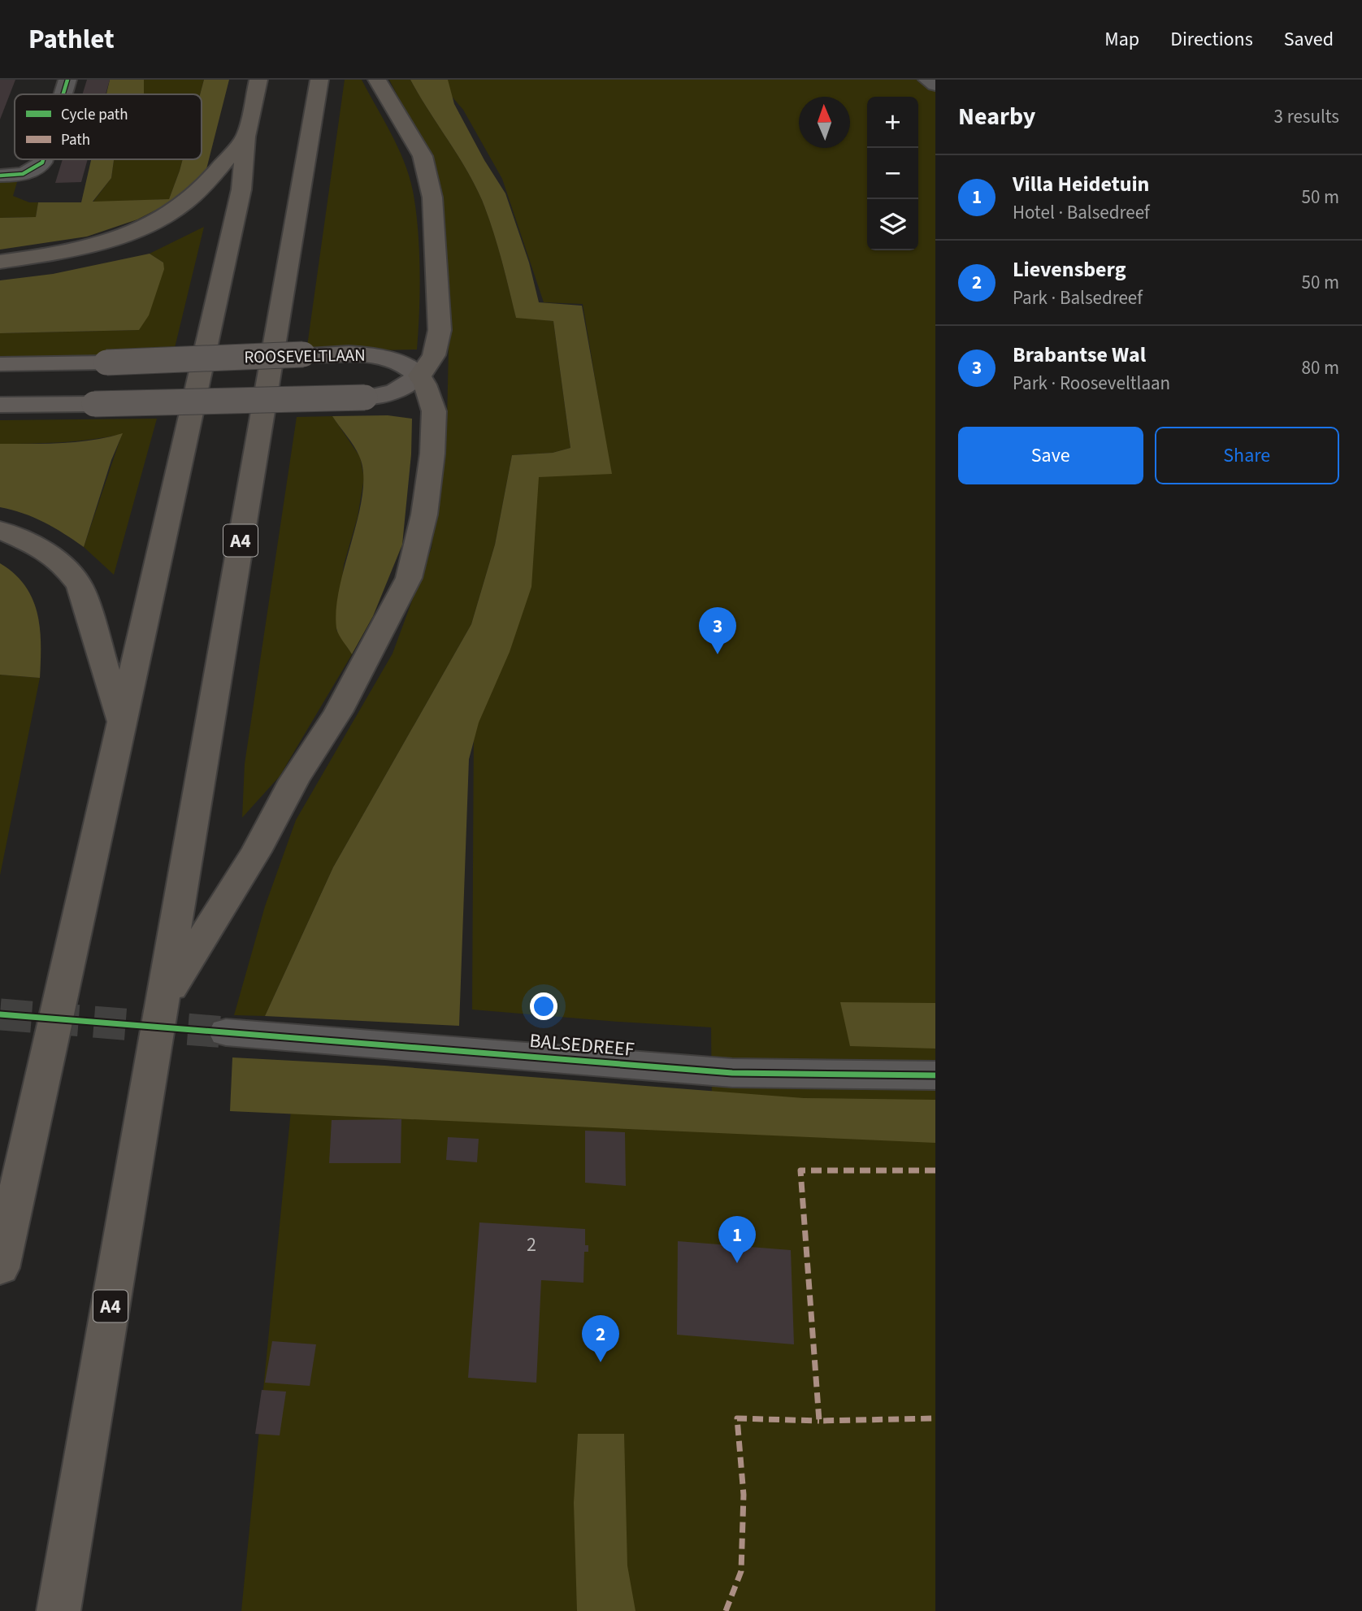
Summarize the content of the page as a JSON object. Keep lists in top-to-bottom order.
{
  "streets": {
    "highway": ["A4"],
    "main road": ["ROOSEVELTLAAN"],
    "street": ["BALSEDREEF"]
  },
  "crossings": [
    ["ROOSEVELTLAAN", "A4"]
  ],
  "house_numbers": ["2"],
  "legend": ["Cycle path", "Path"],
  "north": "top",
  "page": {
    "header": "Pathlet",
    "nav": ["Map", "Directions", "Saved"],
    "heading": ["Nearby", "3 results"],
    "map_buttons": ["+", "−"],
    "list": [
      {
        "mark": "1",
        "name": "Villa Heidetuin",
        "note": "Hotel · Balsedreef",
        "value": "50 m"
      },
      {
        "mark": "2",
        "name": "Lievensberg",
        "note": "Park · Balsedreef",
        "value": "50 m"
      },
      {
        "mark": "3",
        "name": "Brabantse Wal",
        "note": "Park · Rooseveltlaan",
        "value": "80 m"
      }
    ],
    "buttons": ["Save", "Share"],
    "pins": ["3", "1", "2"]
  }
}
